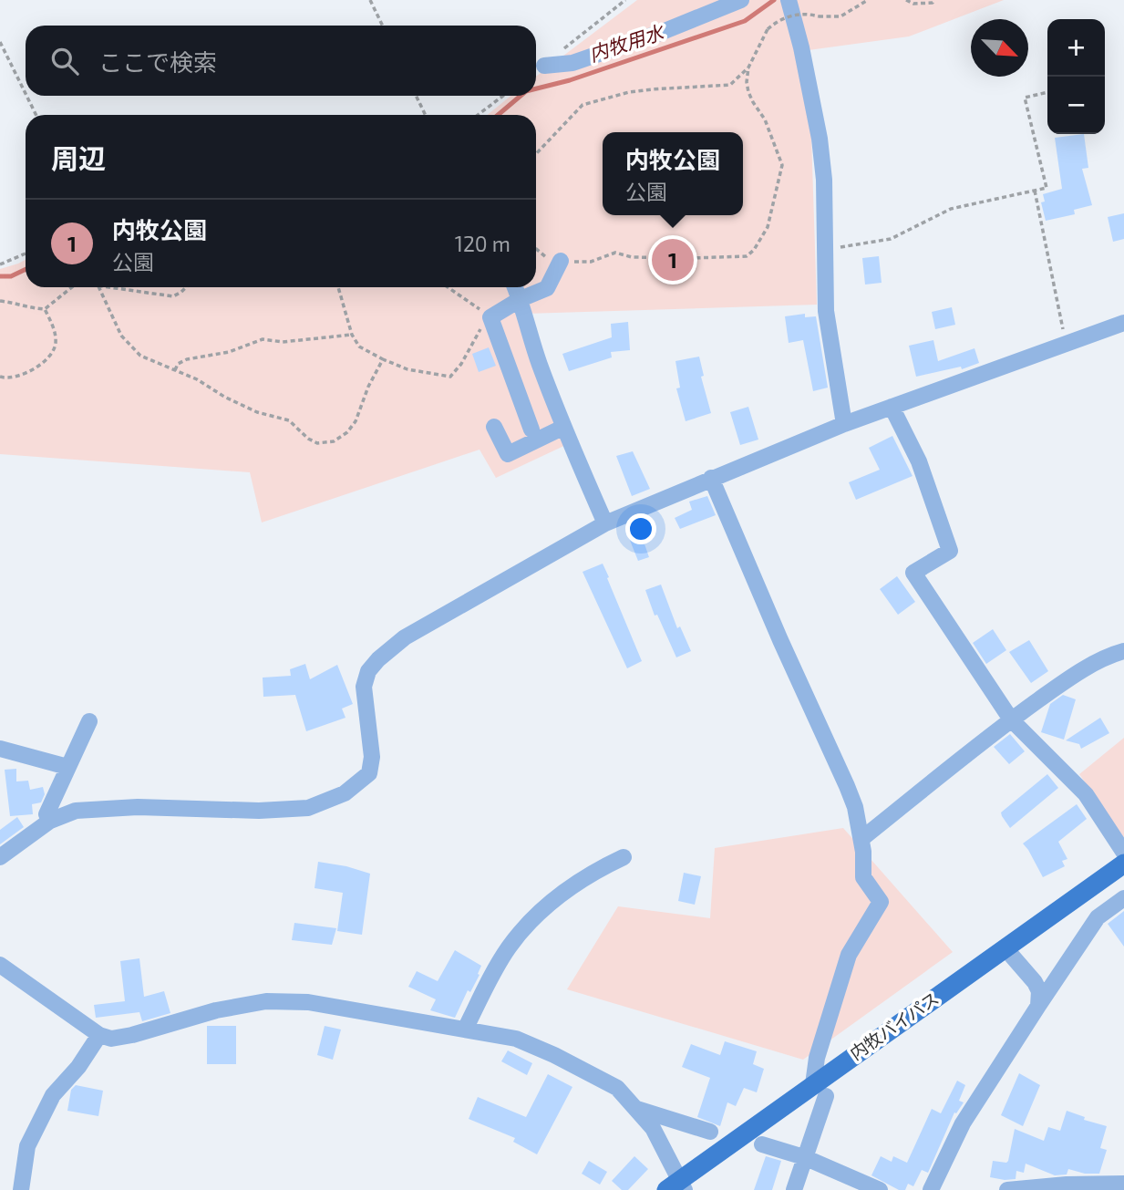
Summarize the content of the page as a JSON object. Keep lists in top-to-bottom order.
{
  "streets": {
    "main road": ["内牧バイパス"]
  },
  "water": ["内牧用水"],
  "north": "bottom right",
  "page": {
    "map_buttons": ["+", "−"],
    "search": "ここで検索",
    "heading": "周辺",
    "popup": ["内牧公園", "公園"],
    "list": [
      {
        "mark": "1",
        "name": "内牧公園",
        "note": "公園",
        "value": "120 m"
      }
    ],
    "pins": "1"
  }
}
